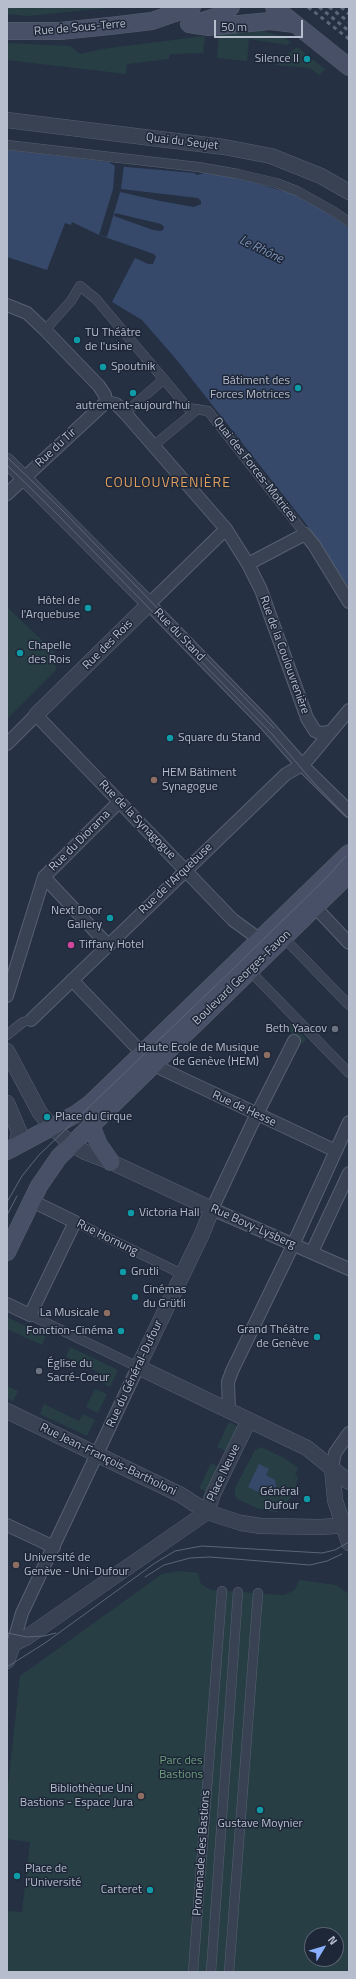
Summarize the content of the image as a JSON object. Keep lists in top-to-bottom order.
{
  "streets": {
    "main road": ["Rue de Sous-Terre", "Boulevard Georges-Favon"],
    "street": [
      "Quai du Seujet",
      "Rue du Tir",
      "Quai des Forces-Motrices",
      "Rue du Stand",
      "Rue des Rois",
      "Rue de la Coulouvrenière",
      "Rue de la Synagogue",
      "Rue du Diorama",
      "Rue de l'Arquebuse",
      "Rue de Hesse",
      "Rue Bovy-Lysberg",
      "Rue Hornung",
      "Rue du Général-Dufour",
      "Rue Jean-François-Bartholoni",
      "Place Neuve",
      "Promenade des Bastions"
    ]
  },
  "crossings": [
    ["Rue du Tir", "Rue du Stand"],
    ["Rue du Tir", "Rue de la Coulouvrenière"],
    ["Rue du Stand", "Rue des Rois"],
    ["Rue du Stand", "Rue de l'Arquebuse"],
    ["Rue des Rois", "Rue de la Coulouvrenière"],
    ["Rue des Rois", "Rue de la Synagogue"],
    ["Rue de la Coulouvrenière", "Rue de l'Arquebuse"],
    ["Rue de la Synagogue", "Rue du Diorama"],
    ["Rue de la Synagogue", "Rue de l'Arquebuse"],
    ["Rue de la Synagogue", "Boulevard Georges-Favon"],
    ["Rue de l'Arquebuse", "Rue de Hesse"],
    ["Boulevard Georges-Favon", "Rue de Hesse"],
    ["Boulevard Georges-Favon", "Rue Bovy-Lysberg"],
    ["Boulevard Georges-Favon", "Rue Hornung"],
    ["Rue de Hesse", "Rue du Général-Dufour"],
    ["Rue Bovy-Lysberg", "Rue du Général-Dufour"],
    ["Rue Hornung", "Rue du Général-Dufour"],
    ["Rue du Général-Dufour", "Rue Jean-François-Bartholoni"],
    ["Rue Jean-François-Bartholoni", "Place Neuve"]
  ],
  "districts": ["COULOUVRENIÈRE"],
  "water": ["Le Rhône"],
  "parks": ["Parc des Bastions"],
  "places": [
    "Silence II",
    "TU Théâtre de l'usine",
    "Spoutnik",
    "Bâtiment des Forces Motrices",
    "autrement-aujourd'hui",
    "Hôtel de l'Arquebuse",
    "Chapelle des Rois",
    "Square du Stand",
    "HEM Bâtiment Synagogue",
    "Next Door Gallery",
    "Tiffany Hotel",
    "Beth Yaacov",
    "Haute Ecole de Musique de Genève (HEM)",
    "Place du Cirque",
    "Victoria Hall",
    "Grutli",
    "Cinémas du Grütli",
    "La Musicale",
    "Fonction-Cinéma",
    "Grand Théâtre de Genève",
    "Église du Sacré-Coeur",
    "Général Dufour",
    "Université de Genève - Uni-Dufour",
    "Bibliothèque Uni Bastions - Espace Jura",
    "Gustave Moynier",
    "Place de l'Université",
    "Carteret"
  ],
  "scale_bar": "50 m",
  "north": "top right"
}
